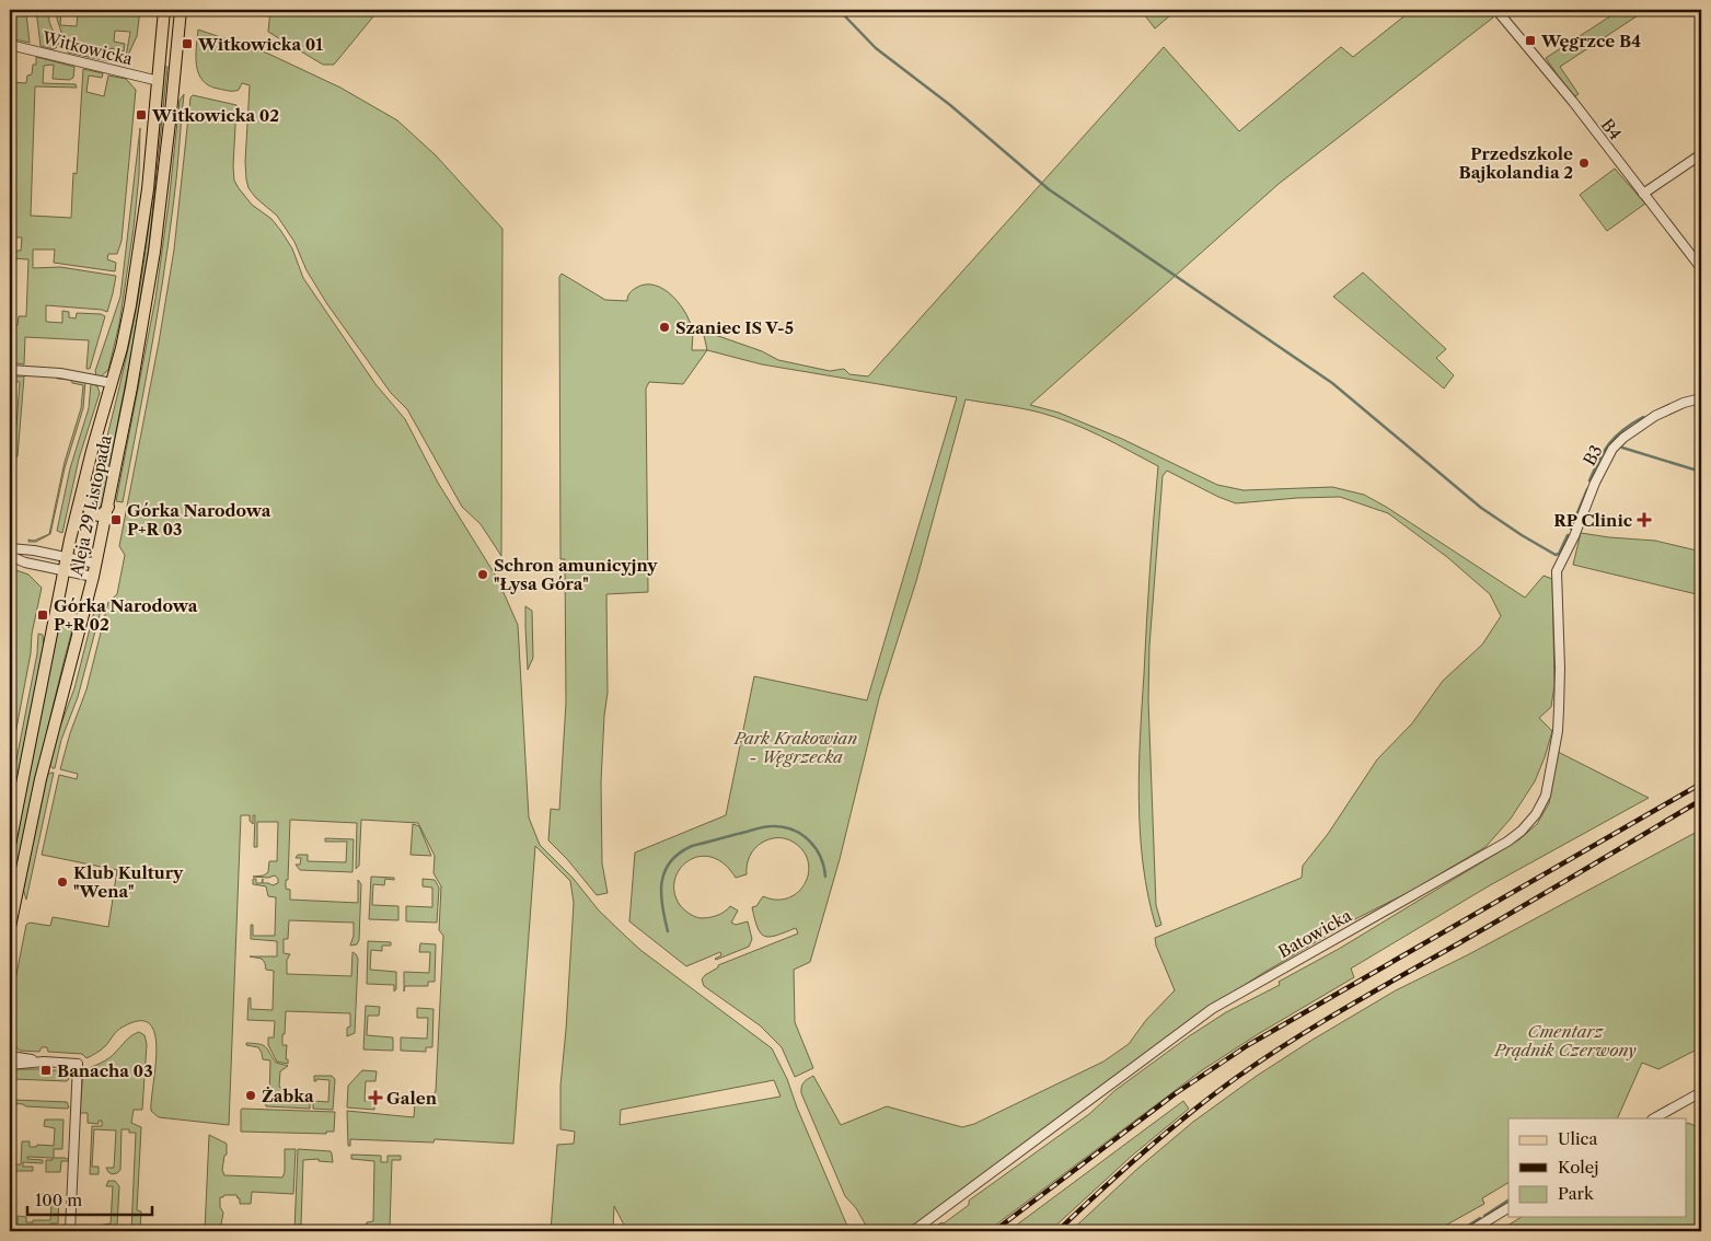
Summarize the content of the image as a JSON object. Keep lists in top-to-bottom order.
{
  "streets": {
    "main road": ["Aleja 29 Listopada"],
    "street": [
      "Witkowicka",
      "B4",
      "B3",
      "Batowicka"
    ]
  },
  "crossings": [
    ["Witkowicka", "Aleja 29 Listopada"],
    ["B3", "Batowicka"]
  ],
  "parks": ["Park Krakowian - Węgrzecka", "Cmentarz Prądnik Czerwony"],
  "places": {
    "transit": [
      "Węgrzce B4",
      "Witkowicka 01",
      "Witkowicka 02",
      "Górka Narodowa P+R 03",
      "Górka Narodowa P+R 02",
      "Banacha 03"
    ],
    "other": [
      "Przedszkole Bajkolandia 2",
      "Szaniec IS V-5",
      "Schron amunicyjny \"Łysa Góra\"",
      "Klub Kultury \"Wena\"",
      "Żabka"
    ],
    "health": ["RP Clinic", "Galen"]
  },
  "legend": ["Ulica", "Kolej", "Park"],
  "scale_bar": "100 m"
}
